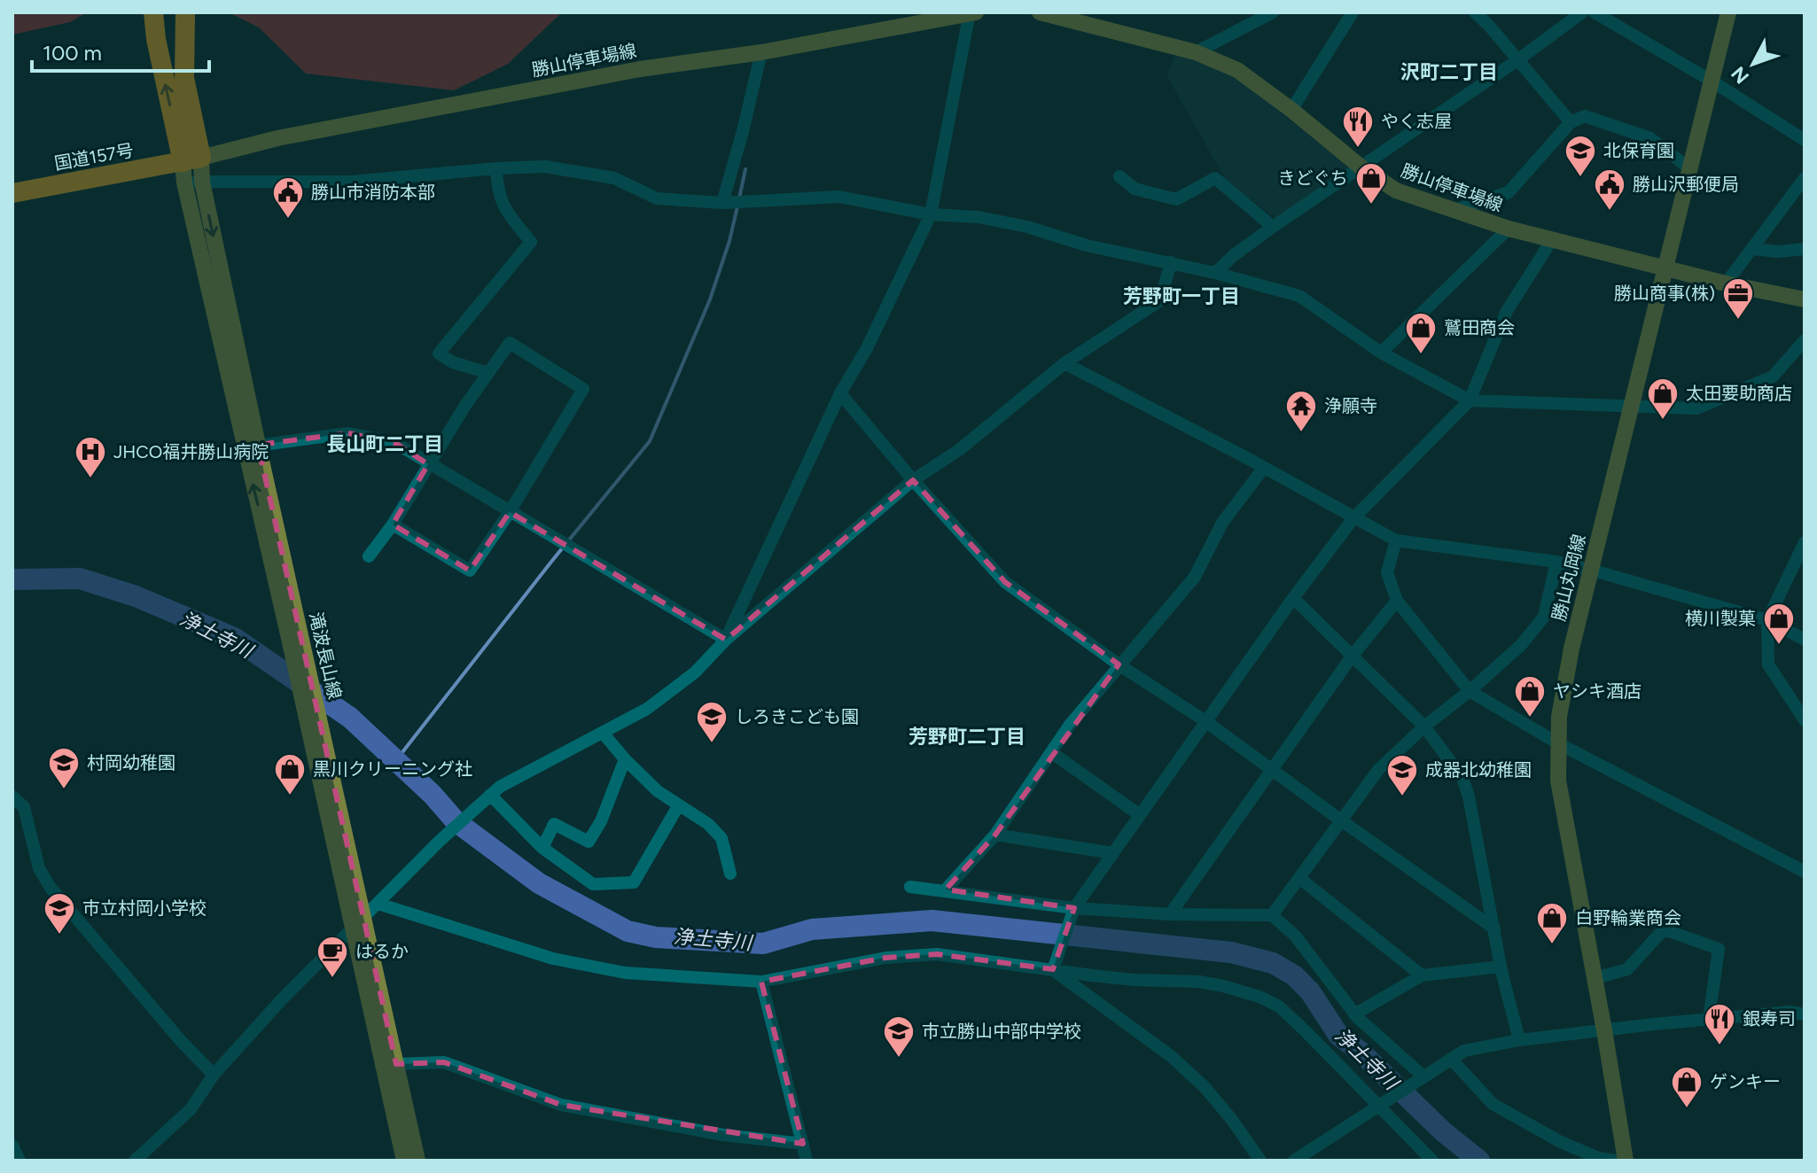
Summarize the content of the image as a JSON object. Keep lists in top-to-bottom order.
{
  "streets": {
    "highway": ["国道157号"],
    "main road": ["勝山停車場線", "勝山丸岡線", "滝波長山線"]
  },
  "crossings": [
    ["勝山停車場線", "国道157号"],
    ["勝山停車場線", "勝山丸岡線"],
    ["勝山停車場線", "滝波長山線"],
    ["国道157号", "滝波長山線"]
  ],
  "districts": [
    "沢町二丁目",
    "芳野町一丁目",
    "長山町二丁目",
    "芳野町二丁目"
  ],
  "water": ["浄土寺川"],
  "places": {
    "restaurant": ["やく志屋", "銀寿司"],
    "school or university": [
      "北保育園",
      "しろきこども園",
      "村岡幼稚園",
      "成器北幼稚園",
      "市立村岡小学校",
      "市立勝山中部中学校"
    ],
    "shop": [
      "きどぐち",
      "鷲田商会",
      "太田要助商店",
      "横川製菓",
      "ヤシキ酒店",
      "黒川クリーニング社",
      "白野輪業商会",
      "ゲンキー"
    ],
    "public building": ["勝山沢郵便局", "勝山市消防本部"],
    "office": ["勝山商事(株)"],
    "temple": ["浄願寺"],
    "hospital": ["JHCO福井勝山病院"],
    "cafe": ["はるか"]
  },
  "scale_bar": "100 m",
  "north": "bottom left"
}
